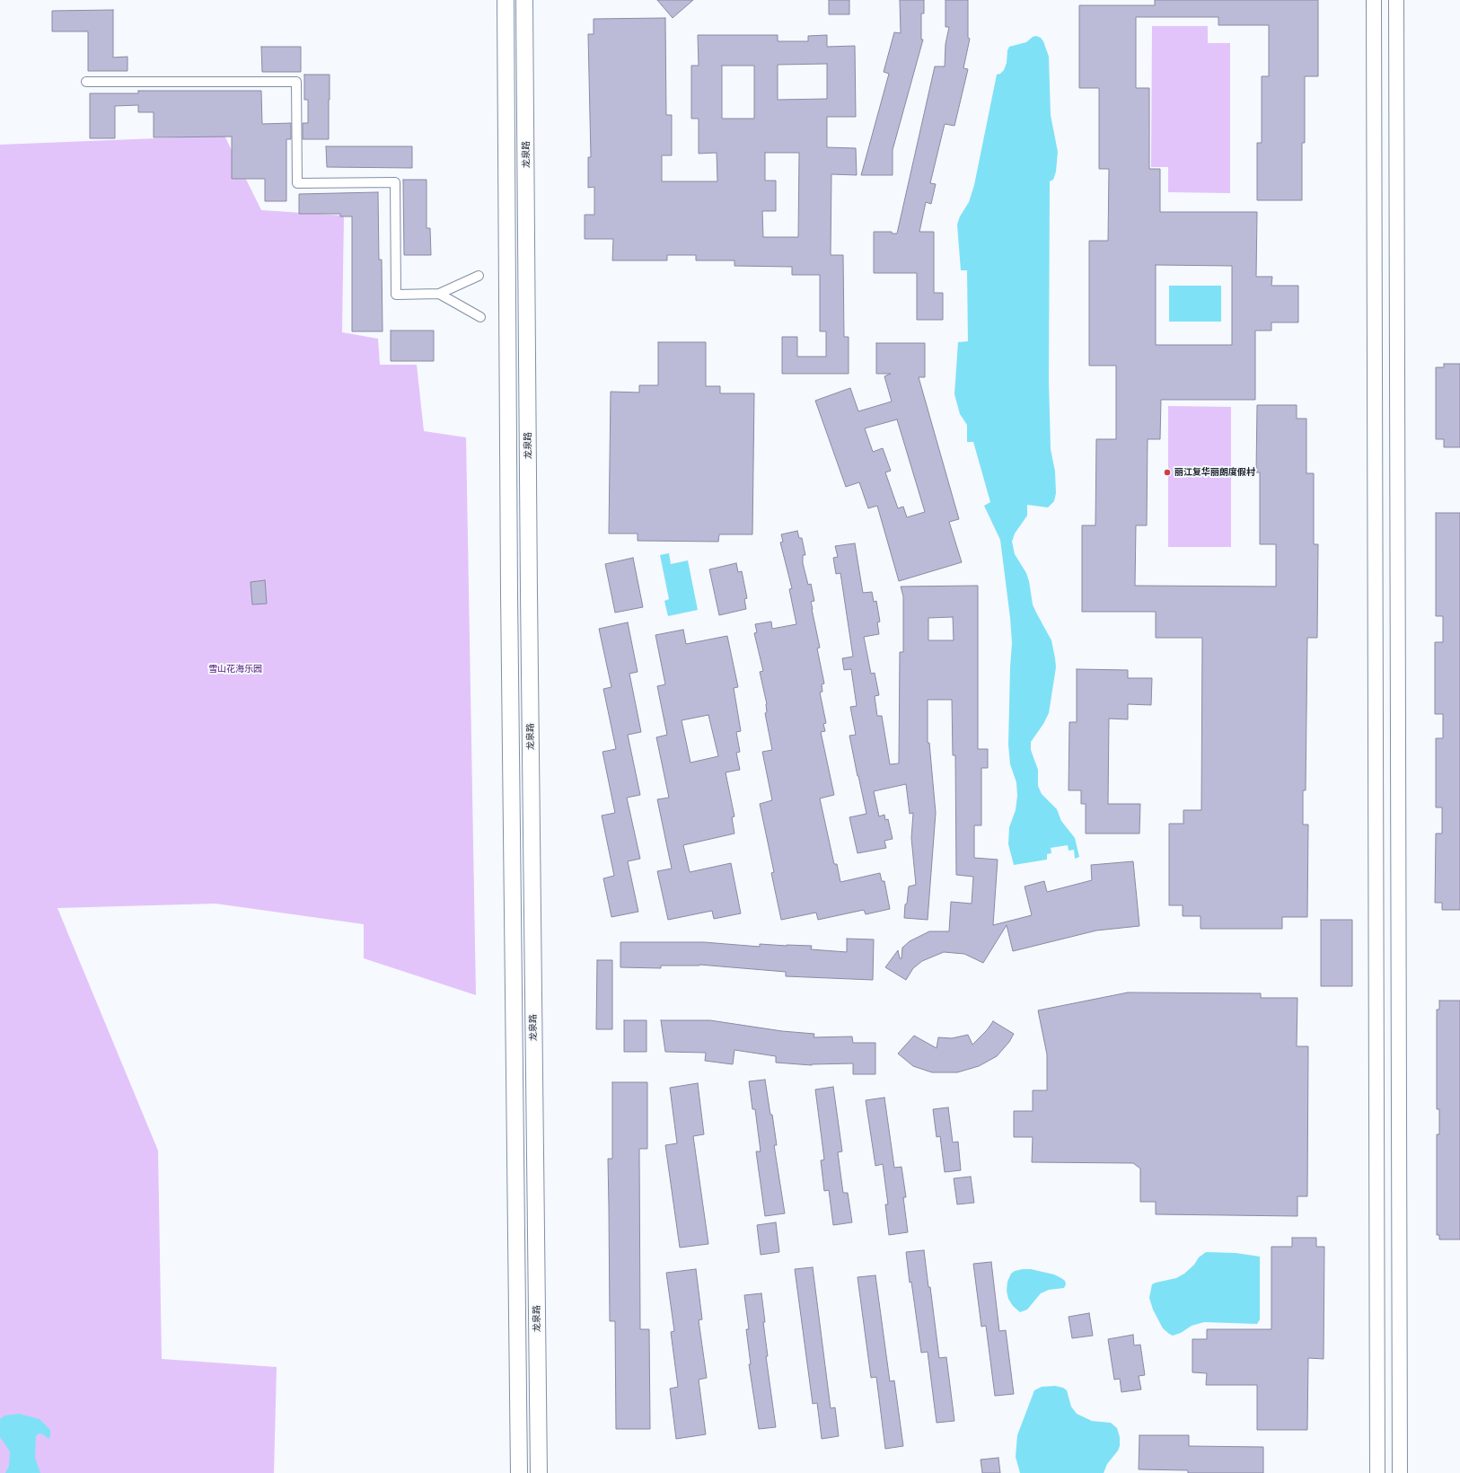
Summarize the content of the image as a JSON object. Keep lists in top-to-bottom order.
{
  "streets": {
    "main road": ["龙泉路"]
  },
  "parks": ["雪山花海乐园"],
  "places": ["丽江复华丽朗度假村"]
}
